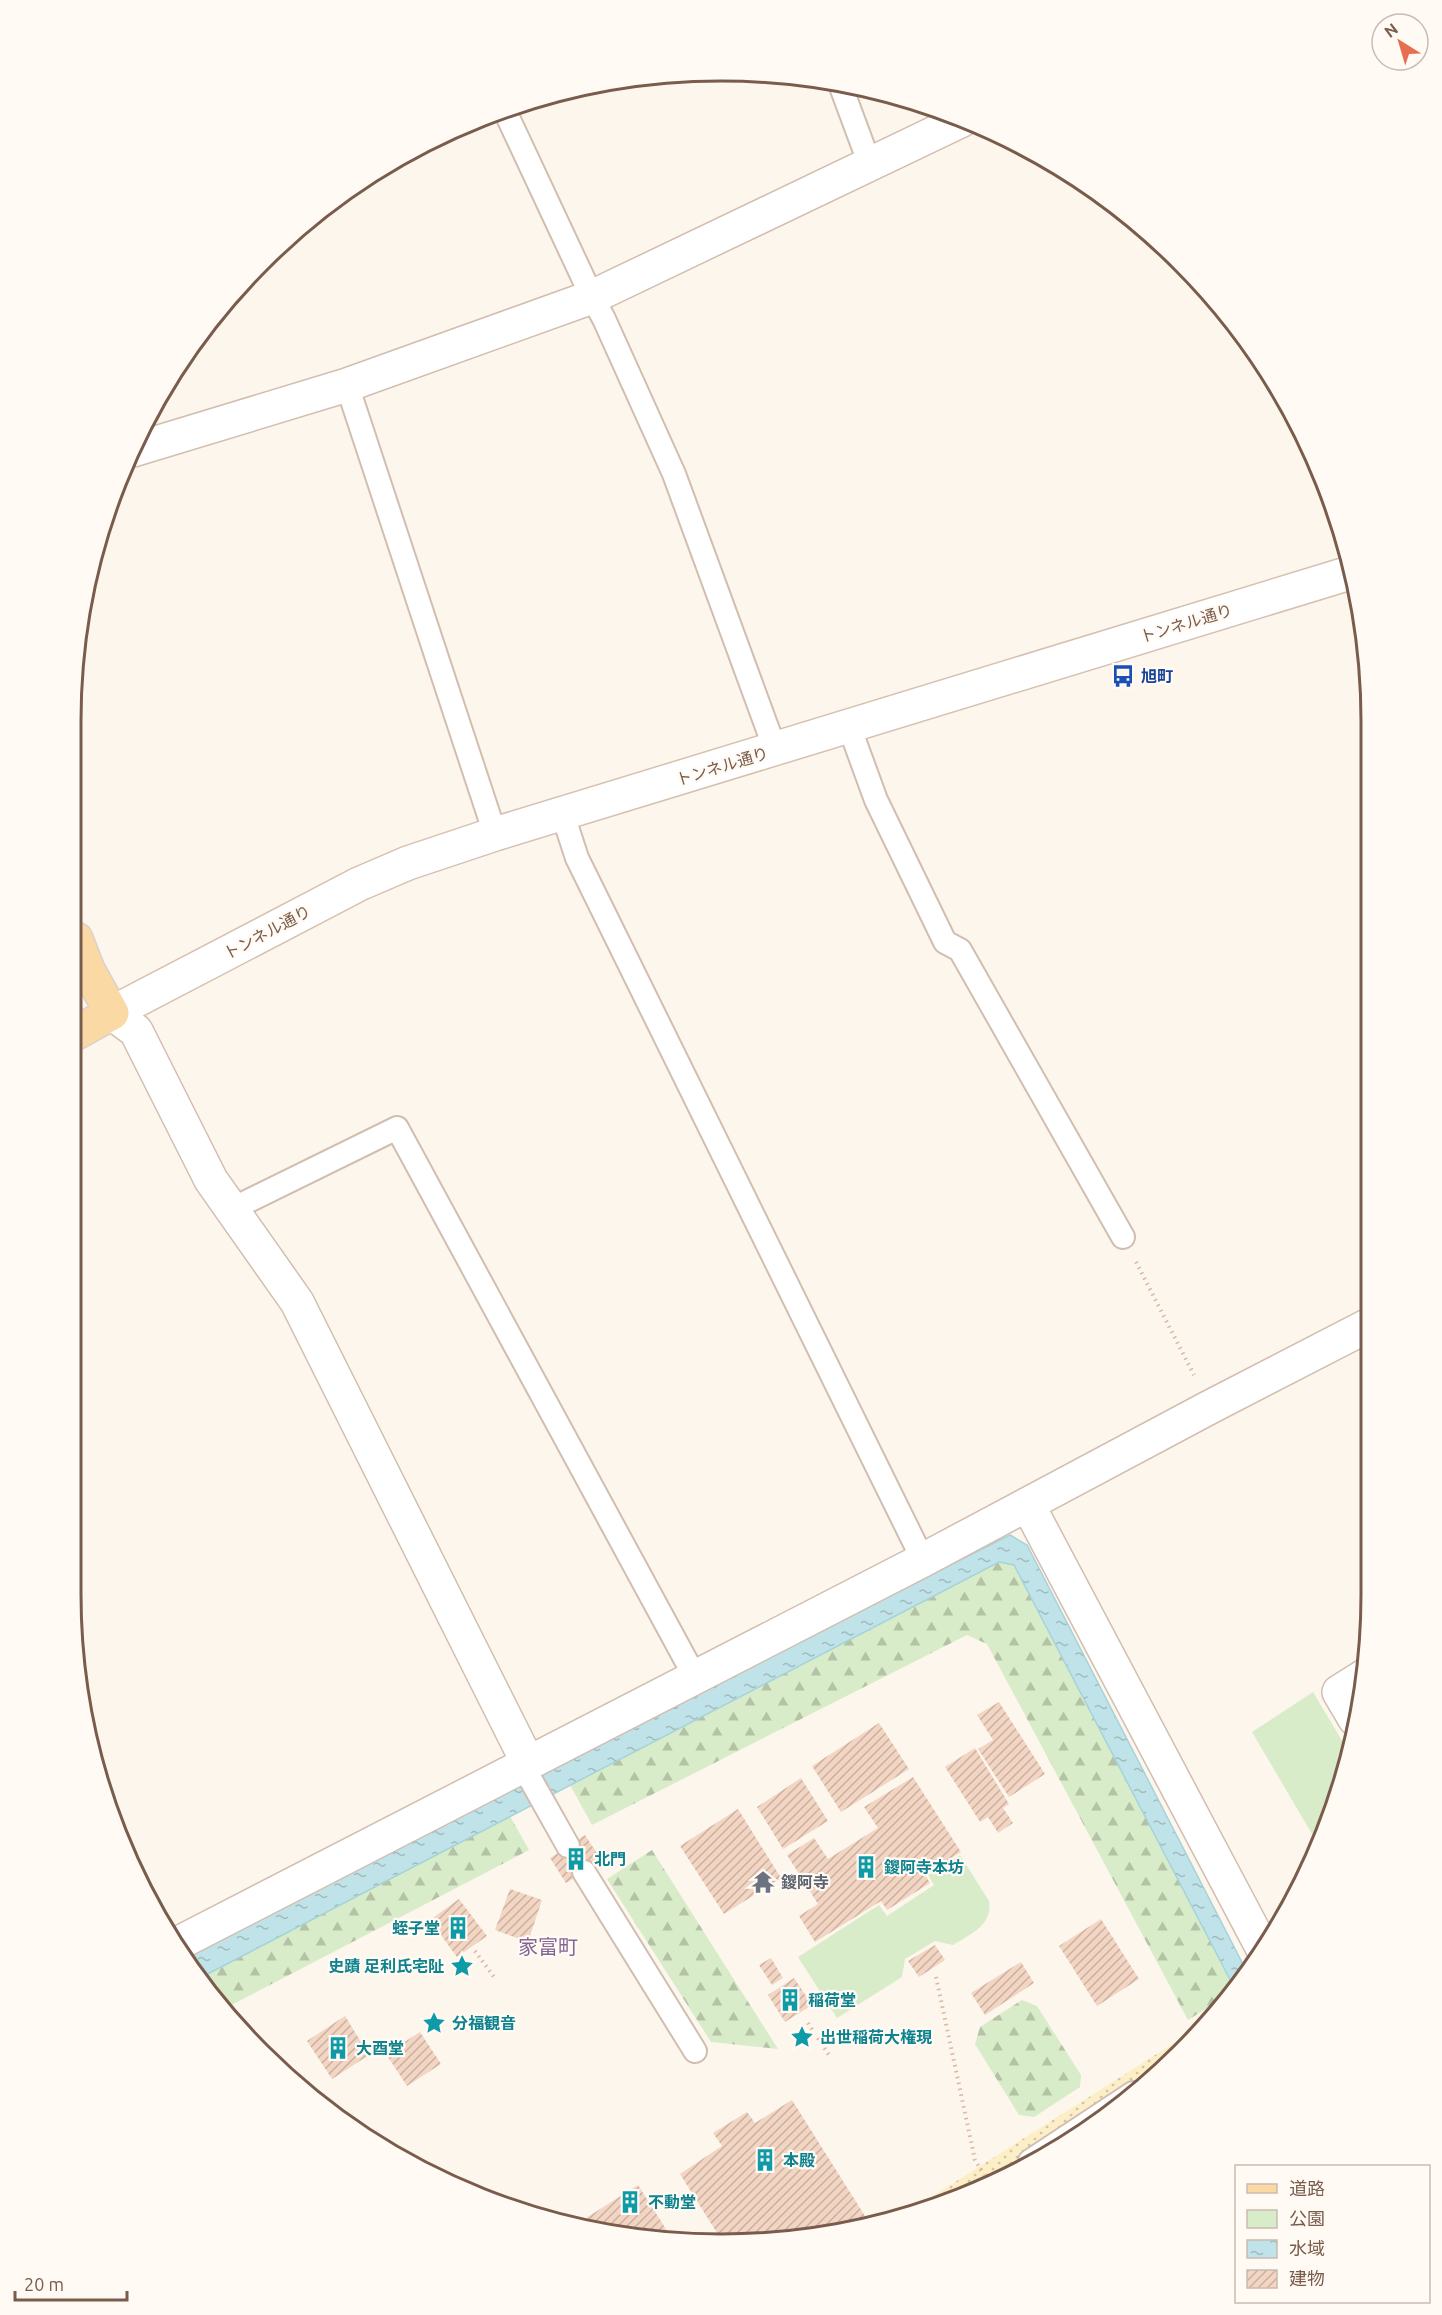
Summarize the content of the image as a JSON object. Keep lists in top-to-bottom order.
{
  "streets": {
    "street": ["トンネル通り"]
  },
  "districts": ["家富町"],
  "places": {
    "bus stop": ["旭町"],
    "building": [
      "北門",
      "鑁阿寺本坊",
      "蛭子堂",
      "稲荷堂",
      "大酉堂",
      "本殿",
      "不動堂"
    ],
    "temple": ["鑁阿寺"],
    "place": ["史蹟 足利氏宅阯", "分福観音", "出世稲荷大権現"]
  },
  "legend": [
    "道路",
    "公園",
    "水域",
    "建物"
  ],
  "scale_bar": "20 m",
  "north": "top left"
}
